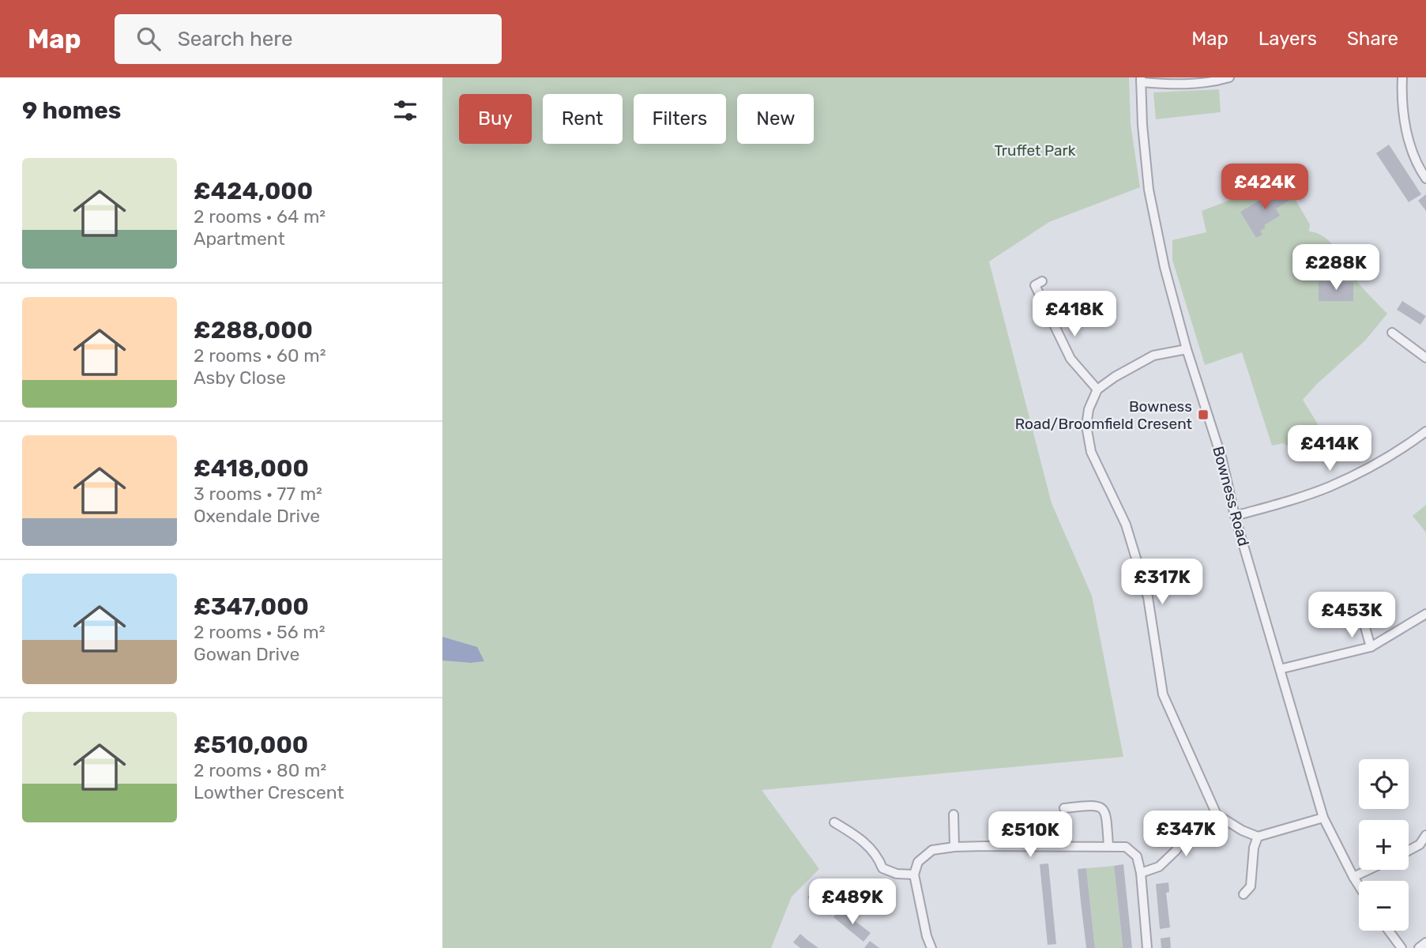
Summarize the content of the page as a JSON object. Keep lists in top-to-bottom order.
{
  "streets": {
    "street": ["Bowness Road"]
  },
  "parks": ["Truffet Park"],
  "places": {
    "transit": ["Bowness Road/Broomfield Cresent"]
  },
  "page": {
    "header": "Map",
    "search": "Search here",
    "nav": ["Map", "Layers", "Share"],
    "heading": "9 homes",
    "chip": [
      "Buy",
      "Rent",
      "Filters",
      "New"
    ],
    "list": [
      {
        "name": "£424,000",
        "note": "2 rooms · 64 m² · Apartment"
      },
      {
        "name": "£288,000",
        "note": "2 rooms · 60 m² · Asby Close"
      },
      {
        "name": "£418,000",
        "note": "3 rooms · 77 m² · Oxendale Drive"
      },
      {
        "name": "£347,000",
        "note": "2 rooms · 56 m² · Gowan Drive"
      },
      {
        "name": "£510,000",
        "note": "2 rooms · 80 m² · Lowther Crescent"
      }
    ],
    "price": [
      "£424K",
      "£288K",
      "£418K",
      "£414K",
      "£317K",
      "£453K",
      "£347K",
      "£510K",
      "£489K"
    ],
    "map_buttons": ["+", "−"]
  }
}
